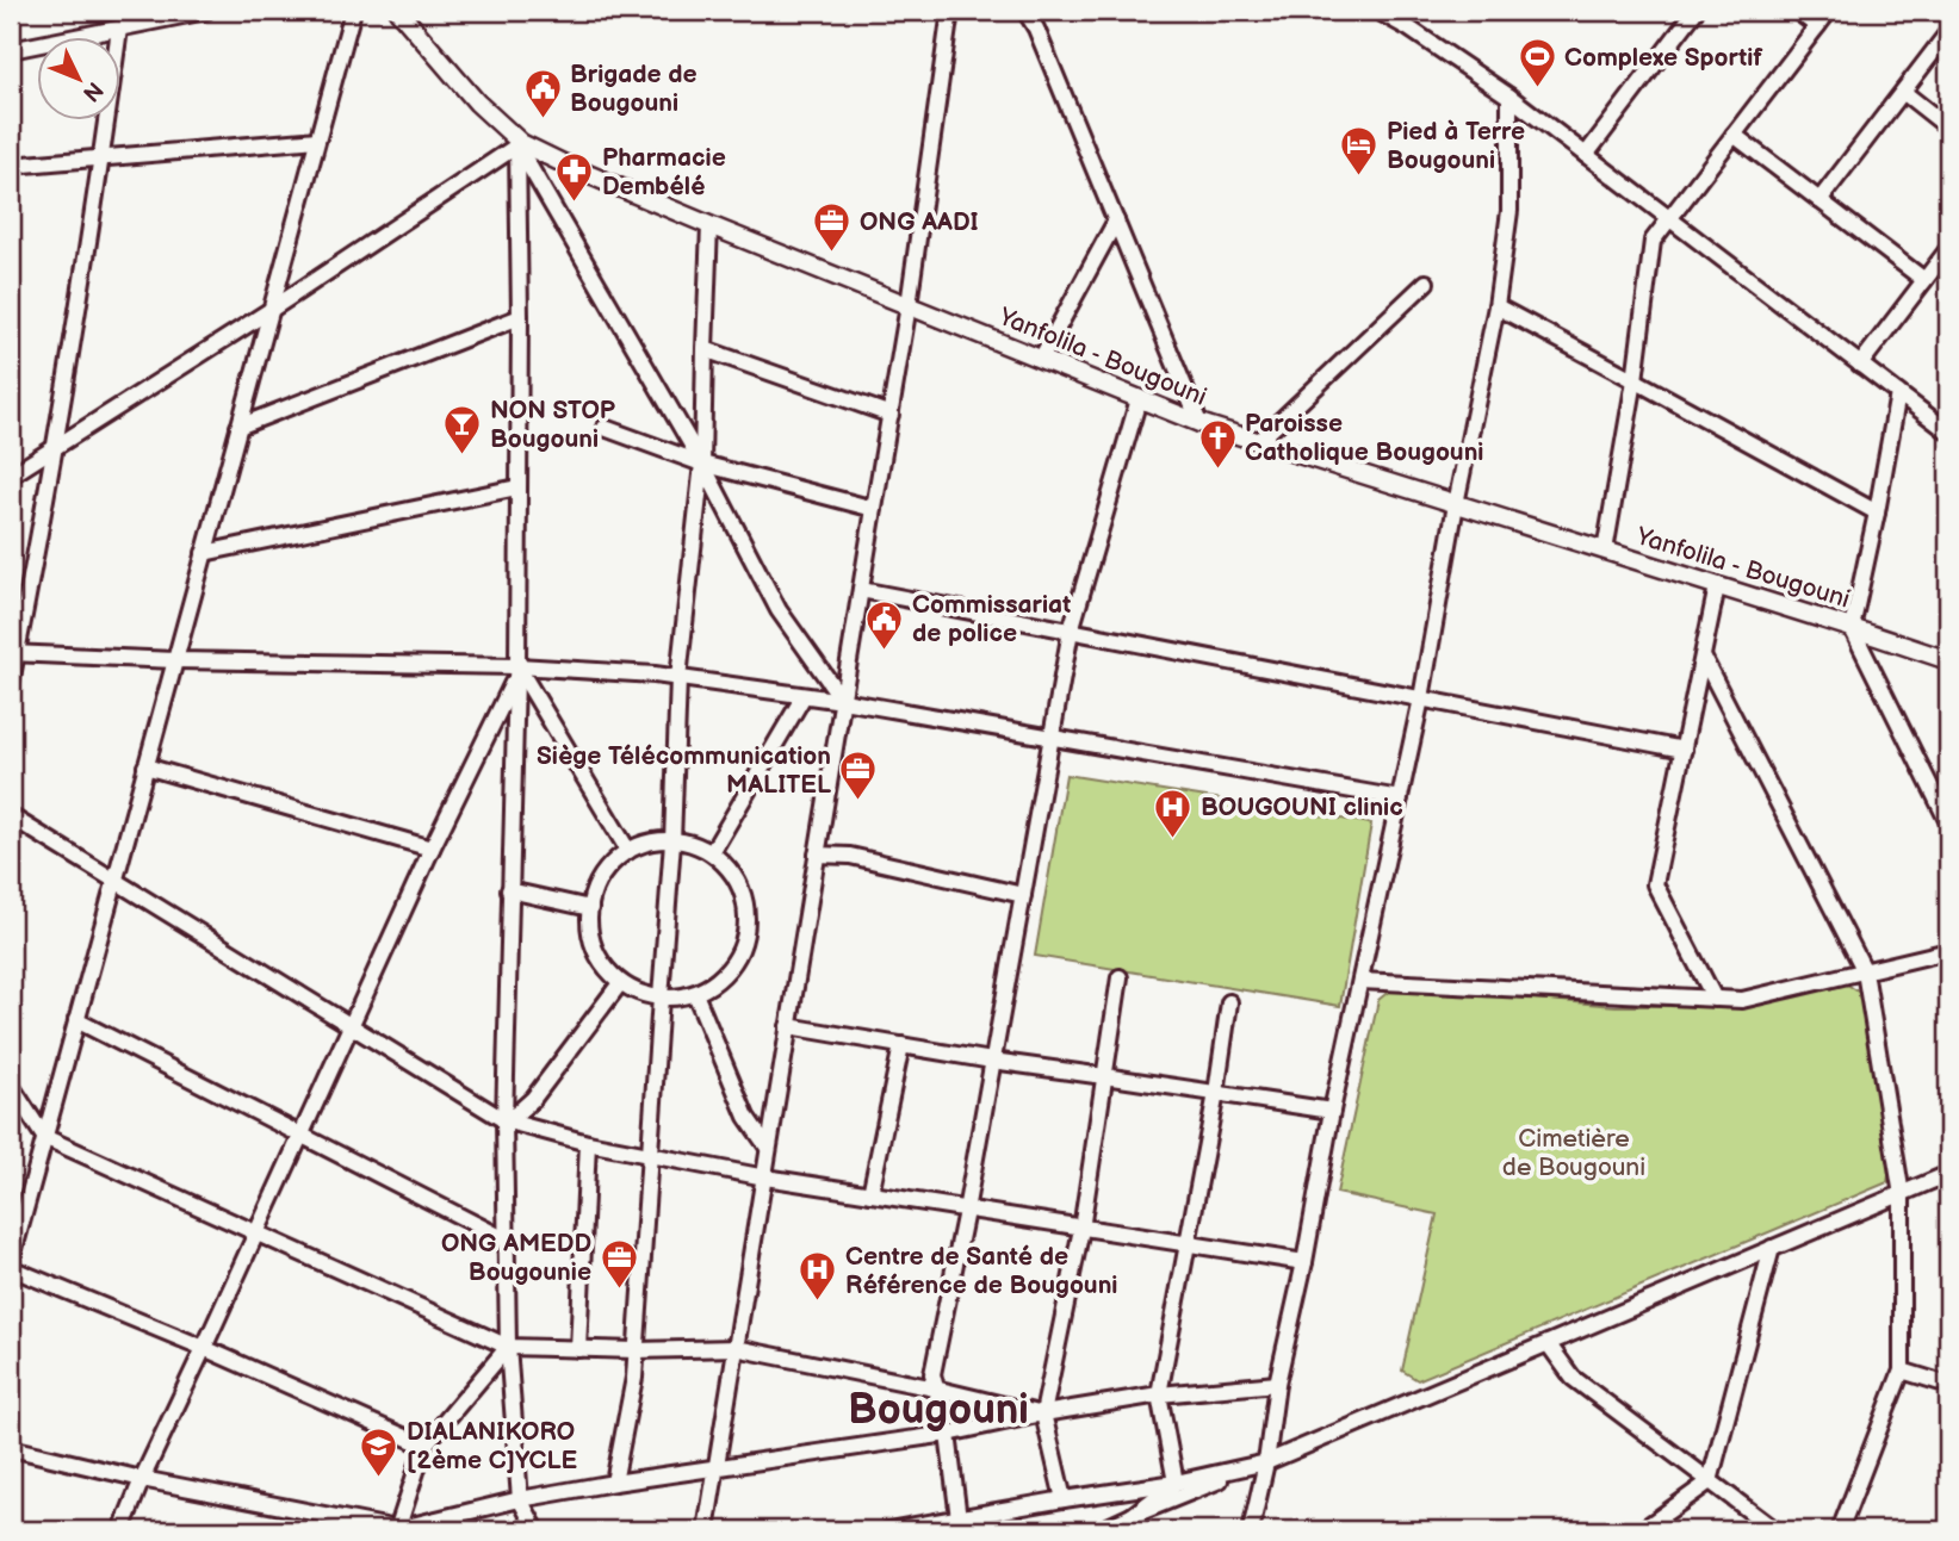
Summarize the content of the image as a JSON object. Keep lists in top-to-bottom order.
{
  "streets": {
    "main road": ["Yanfolila - Bougouni"]
  },
  "districts": ["Bougouni"],
  "parks": ["Cimetière de Bougouni"],
  "places": {
    "sports": ["Complexe Sportif"],
    "public building": ["Brigade de Bougouni", "Commissariat de police"],
    "hotel": ["Pied à Terre Bougouni"],
    "pharmacy": ["Pharmacie Dembélé"],
    "office": ["ONG AADI", "Siège Télécommunication MALITEL", "ONG AMEDD Bougounie"],
    "bar": ["NON STOP Bougouni"],
    "church": ["Paroisse Catholique Bougouni"],
    "hospital": ["BOUGOUNI clinic", "Centre de Santé de Référence de Bougouni"],
    "school or university": ["DIALANIKORO [2ème C]YCLE"]
  },
  "north": "bottom right"
}
